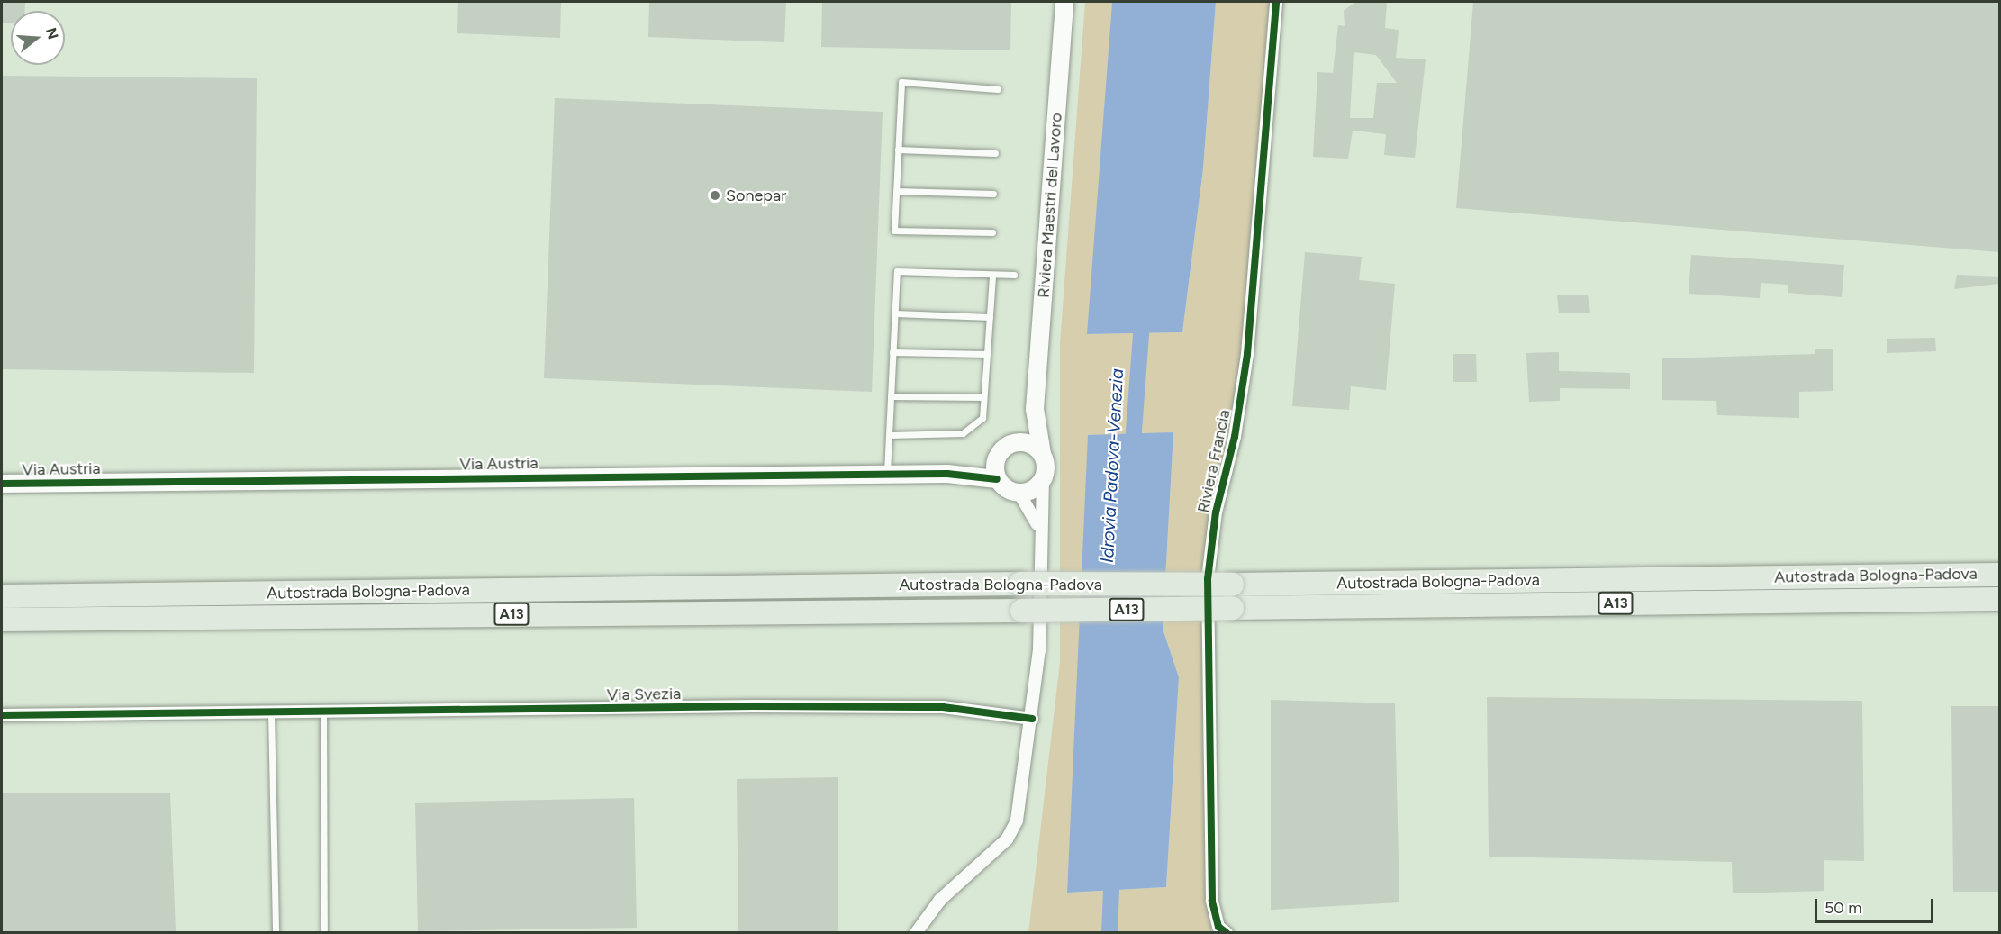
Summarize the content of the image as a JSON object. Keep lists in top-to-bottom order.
{
  "streets": {
    "highway": ["Autostrada Bologna-Padova", "A13"],
    "street": [
      "Riviera Maestri del Lavoro",
      "Riviera Francia",
      "Via Austria",
      "Via Svezia"
    ]
  },
  "crossings": [
    ["Riviera Maestri del Lavoro", "Via Austria"],
    ["Riviera Maestri del Lavoro", "Via Svezia"]
  ],
  "water": ["Idrovia Padova-Venezia"],
  "places": ["Sonepar"],
  "scale_bar": "50 m",
  "north": "right"
}
